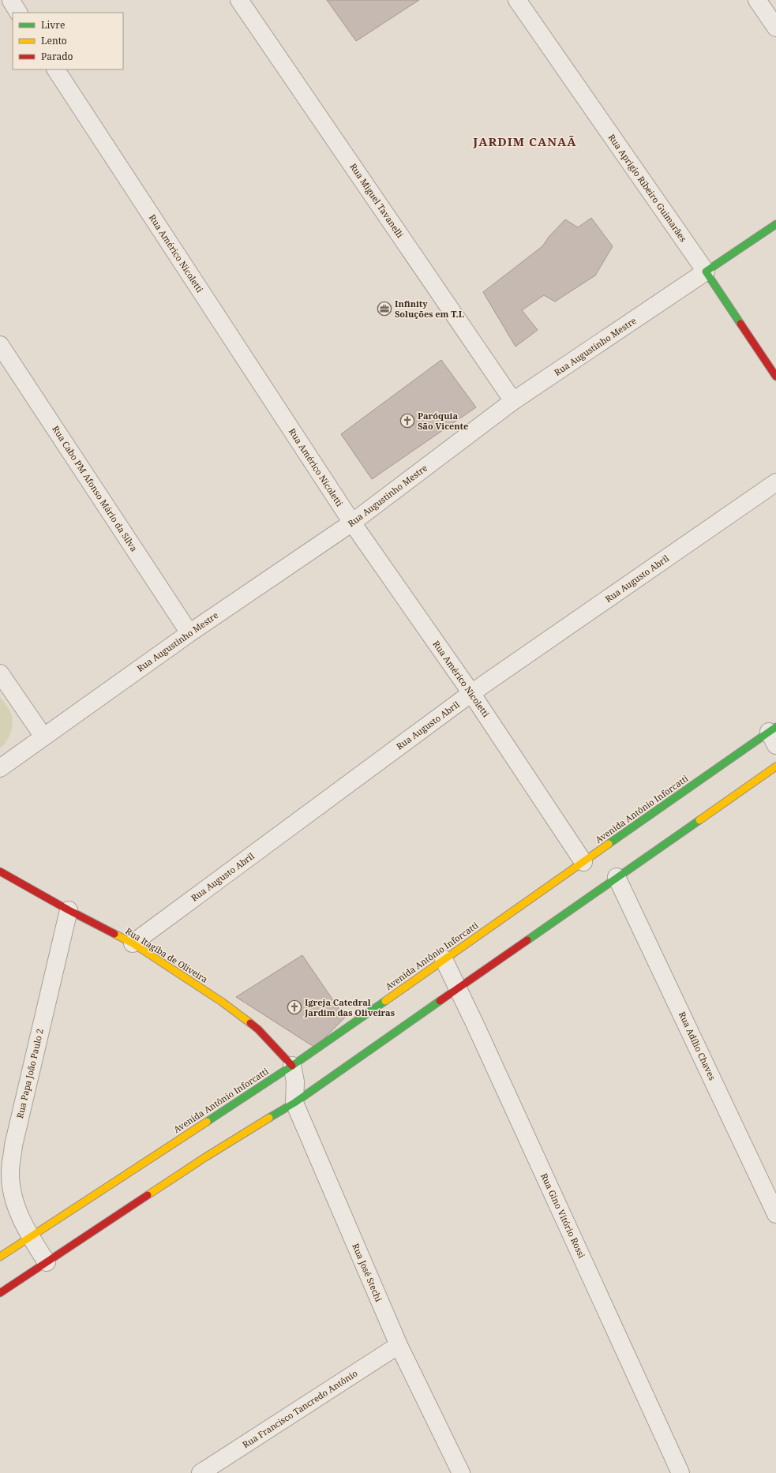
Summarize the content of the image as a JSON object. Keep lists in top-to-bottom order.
{
  "streets": {
    "street": [
      "Rua Aprigio Ribeiro Guimarães",
      "Rua Miguel Tavanelli",
      "Rua Américo Nicoletti",
      "Rua Augustinho Mestre",
      "Rua Cabo PM Afonso Mário da Silva",
      "Rua Augusto Abril",
      "Avenida Antônio Inforcatti",
      "Rua Itagiba de Oliveira",
      "Rua Adílio Chaves",
      "Rua Papa João Paulo 2",
      "Rua Gino Vitório Rossi",
      "Rua José Stechi",
      "Rua Francisco Tancredo Antônio"
    ]
  },
  "crossings": [
    ["Rua Aprigio Ribeiro Guimarães", "Rua Augustinho Mestre"],
    ["Rua Miguel Tavanelli", "Rua Augustinho Mestre"],
    ["Rua Américo Nicoletti", "Rua Augustinho Mestre"],
    ["Rua Américo Nicoletti", "Rua Augusto Abril"],
    ["Rua Américo Nicoletti", "Avenida Antônio Inforcatti"],
    ["Rua Augustinho Mestre", "Rua Cabo PM Afonso Mário da Silva"],
    ["Rua Augusto Abril", "Rua Itagiba de Oliveira"],
    ["Avenida Antônio Inforcatti", "Rua Itagiba de Oliveira"],
    ["Avenida Antônio Inforcatti", "Rua Papa João Paulo 2"],
    ["Avenida Antônio Inforcatti", "Rua Gino Vitório Rossi"],
    ["Avenida Antônio Inforcatti", "Rua José Stechi"],
    ["Rua Itagiba de Oliveira", "Rua Papa João Paulo 2"],
    ["Rua Itagiba de Oliveira", "Rua José Stechi"],
    ["Rua José Stechi", "Rua Francisco Tancredo Antônio"]
  ],
  "districts": ["JARDIM CANAÃ"],
  "places": {
    "office": ["Infinity Soluções em T.I."],
    "church": ["Paróquia São Vicente", "Igreja Catedral Jardim das Oliveiras"]
  },
  "legend": ["Livre", "Lento", "Parado"]
}
